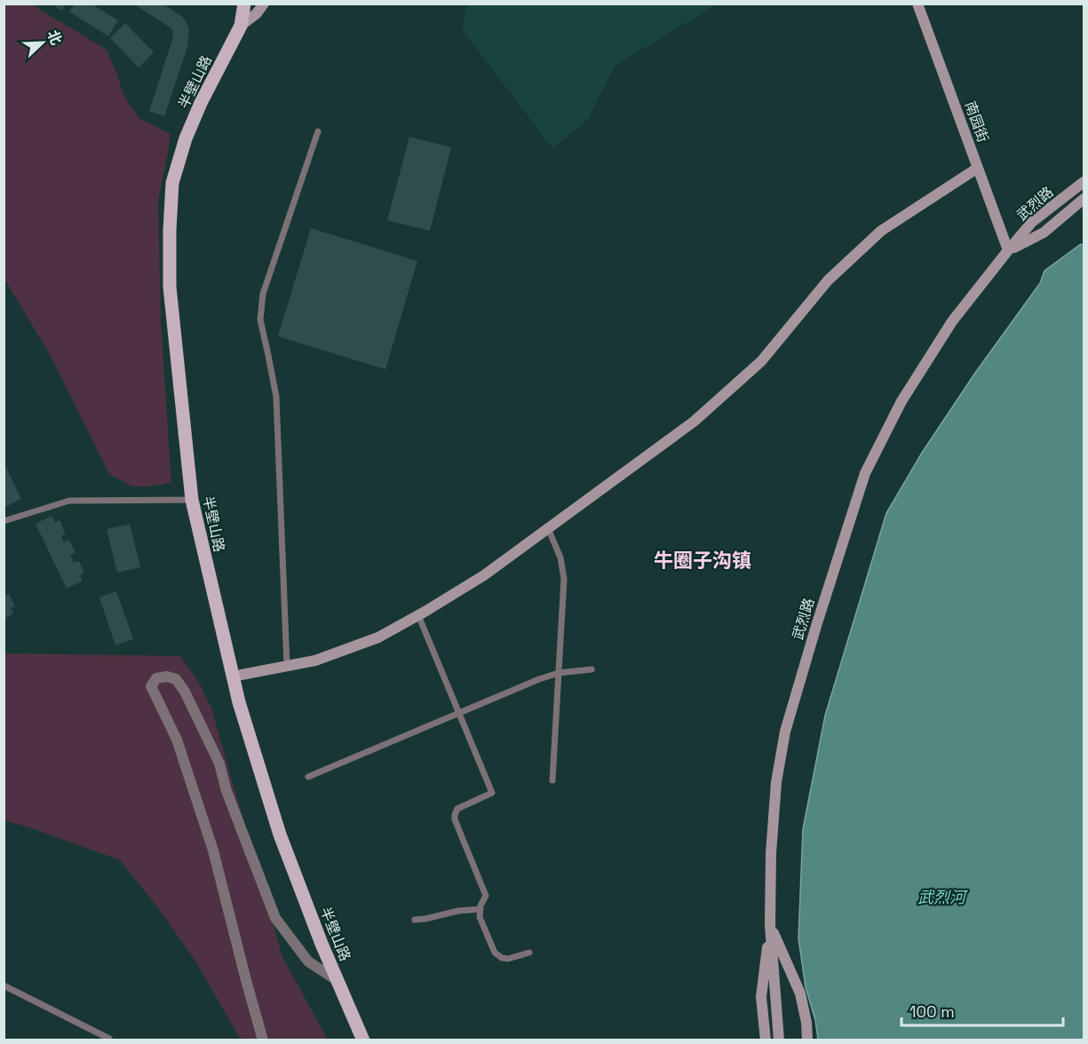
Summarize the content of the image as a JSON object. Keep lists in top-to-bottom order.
{
  "streets": {
    "main road": ["半壁山路", "南园街", "武烈路"]
  },
  "crossings": [
    ["南园街", "武烈路"]
  ],
  "districts": ["牛圈子沟镇"],
  "water": ["武烈河"],
  "scale_bar": "100 m",
  "north": "top right"
}
